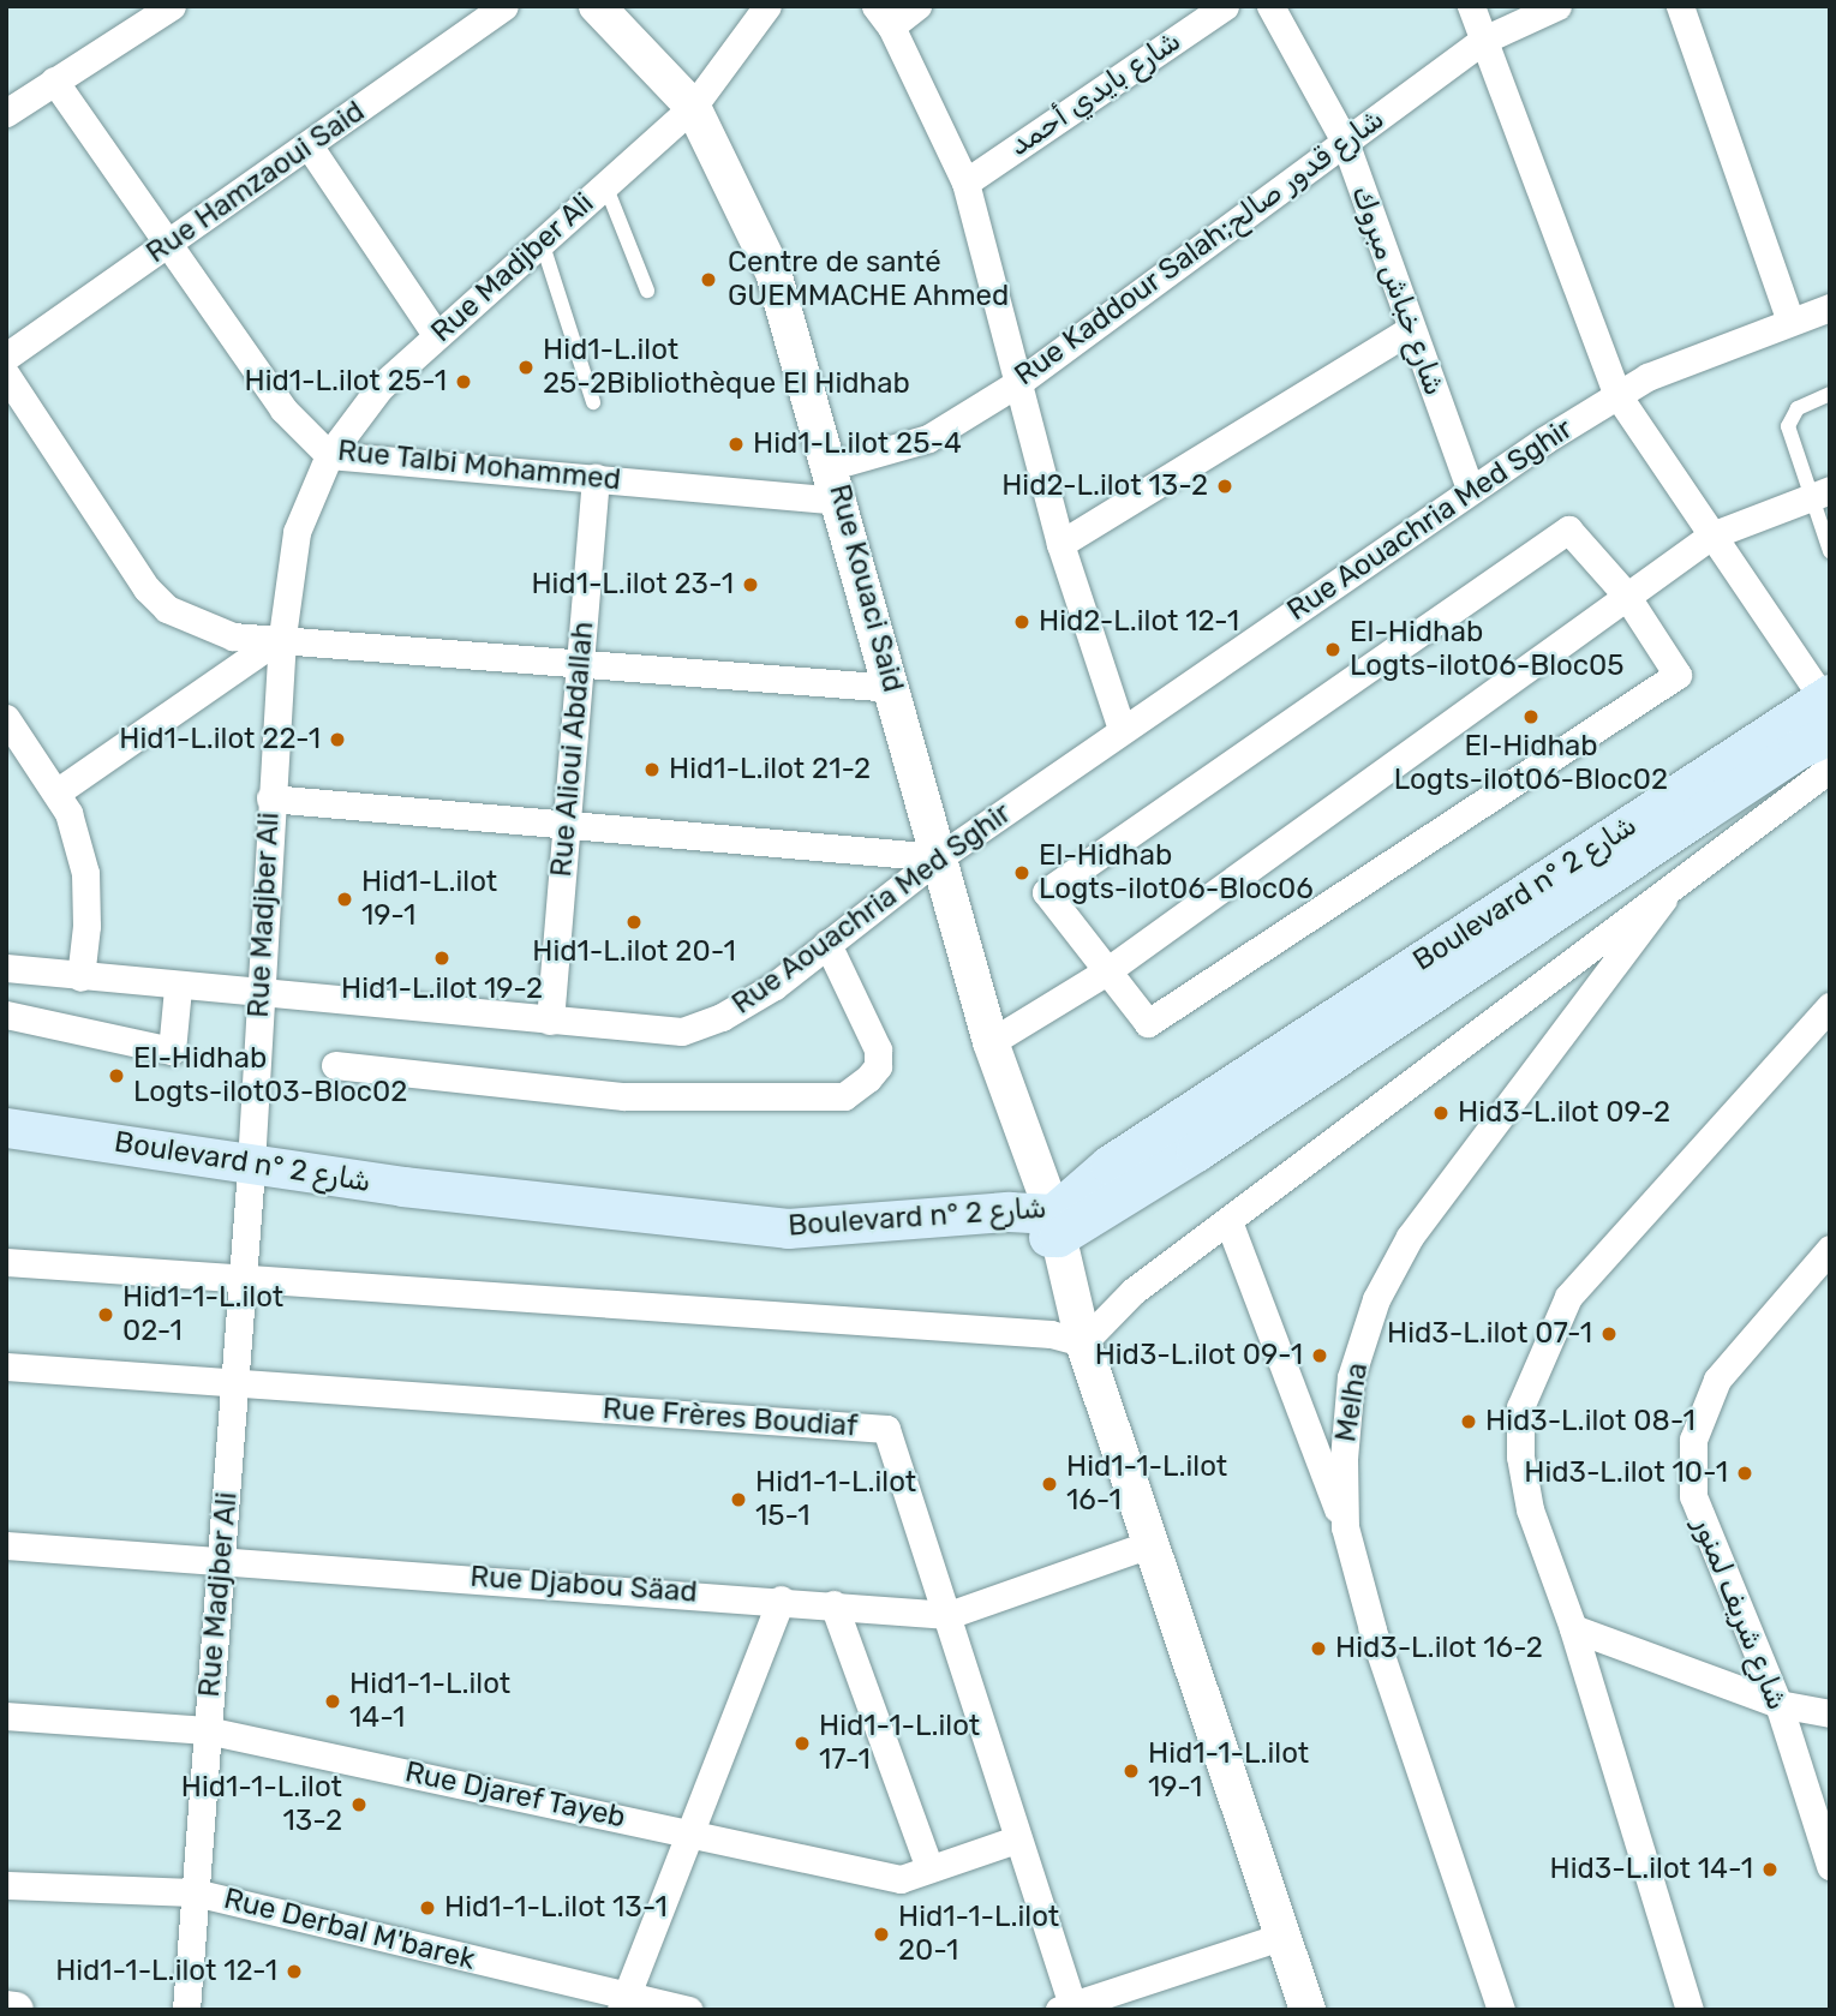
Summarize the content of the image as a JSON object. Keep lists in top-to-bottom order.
{
  "streets": {
    "main road": ["Boulevard n° شارع 2"],
    "street": [
      "شارع بايدي أحمد",
      "Rue Hamzaoui Said",
      "Rue Kaddour Salah;شارع قدور صالح",
      "Rue Madjber Ali",
      "شارع خباش مبروك",
      "Rue Talbi Mohammed",
      "Rue Aouachria Med Sghir",
      "Rue Kouaci Said",
      "Rue Alioui Abdallah",
      "Melha",
      "Rue Frères Boudiaf",
      "Rue Djabou Säad",
      "شارع شريف لمنور",
      "Rue Djaref Tayeb",
      "Rue Derbal M'barek"
    ]
  },
  "crossings": [
    ["Rue Hamzaoui Said", "Rue Talbi Mohammed"],
    ["Rue Kaddour Salah;شارع قدور صالح", "شارع خباش مبروك"],
    ["Rue Kaddour Salah;شارع قدور صالح", "Rue Kouaci Said"],
    ["Rue Madjber Ali", "Rue Talbi Mohammed"],
    ["Rue Madjber Ali", "Rue Aouachria Med Sghir"],
    ["Rue Madjber Ali", "Rue Kouaci Said"],
    ["Rue Madjber Ali", "Boulevard n° شارع 2"],
    ["Rue Madjber Ali", "Rue Frères Boudiaf"],
    ["Rue Madjber Ali", "Rue Djabou Säad"],
    ["Rue Madjber Ali", "Rue Djaref Tayeb"],
    ["Rue Madjber Ali", "Rue Derbal M'barek"],
    ["شارع خباش مبروك", "Rue Aouachria Med Sghir"],
    ["Rue Talbi Mohammed", "Rue Kouaci Said"],
    ["Rue Talbi Mohammed", "Rue Alioui Abdallah"],
    ["Rue Aouachria Med Sghir", "Rue Kouaci Said"],
    ["Rue Aouachria Med Sghir", "Rue Alioui Abdallah"],
    ["Rue Kouaci Said", "Boulevard n° شارع 2"],
    ["Rue Kouaci Said", "Rue Djabou Säad"],
    ["Rue Frères Boudiaf", "Rue Djabou Säad"],
    ["Rue Frères Boudiaf", "Rue Djaref Tayeb"]
  ],
  "places": [
    "Centre de santé GUEMMACHE Ahmed",
    "Hid1-L.ilot 25-2Bibliothèque El Hidhab",
    "Hid1-L.ilot 25-1",
    "Hid1-L.ilot 25-4",
    "Hid2-L.ilot 13-2",
    "Hid1-L.ilot 23-1",
    "Hid2-L.ilot 12-1",
    "El-Hidhab Logts-ilot06-Bloc05",
    "El-Hidhab Logts-ilot06-Bloc02",
    "Hid1-L.ilot 22-1",
    "Hid1-L.ilot 21-2",
    "El-Hidhab Logts-ilot06-Bloc06",
    "Hid1-L.ilot 19-1",
    "Hid1-L.ilot 20-1",
    "Hid1-L.ilot 19-2",
    "El-Hidhab Logts-ilot03-Bloc02",
    "Hid3-L.ilot 09-2",
    "Hid1-1-L.ilot 02-1",
    "Hid3-L.ilot 07-1",
    "Hid3-L.ilot 09-1",
    "Hid3-L.ilot 08-1",
    "Hid3-L.ilot 10-1",
    "Hid1-1-L.ilot 16-1",
    "Hid1-1-L.ilot 15-1",
    "Hid3-L.ilot 16-2",
    "Hid1-1-L.ilot 14-1",
    "Hid1-1-L.ilot 17-1",
    "Hid1-1-L.ilot 19-1",
    "Hid1-1-L.ilot 13-2",
    "Hid3-L.ilot 14-1",
    "Hid1-1-L.ilot 13-1",
    "Hid1-1-L.ilot 20-1",
    "Hid1-1-L.ilot 12-1"
  ]
}
